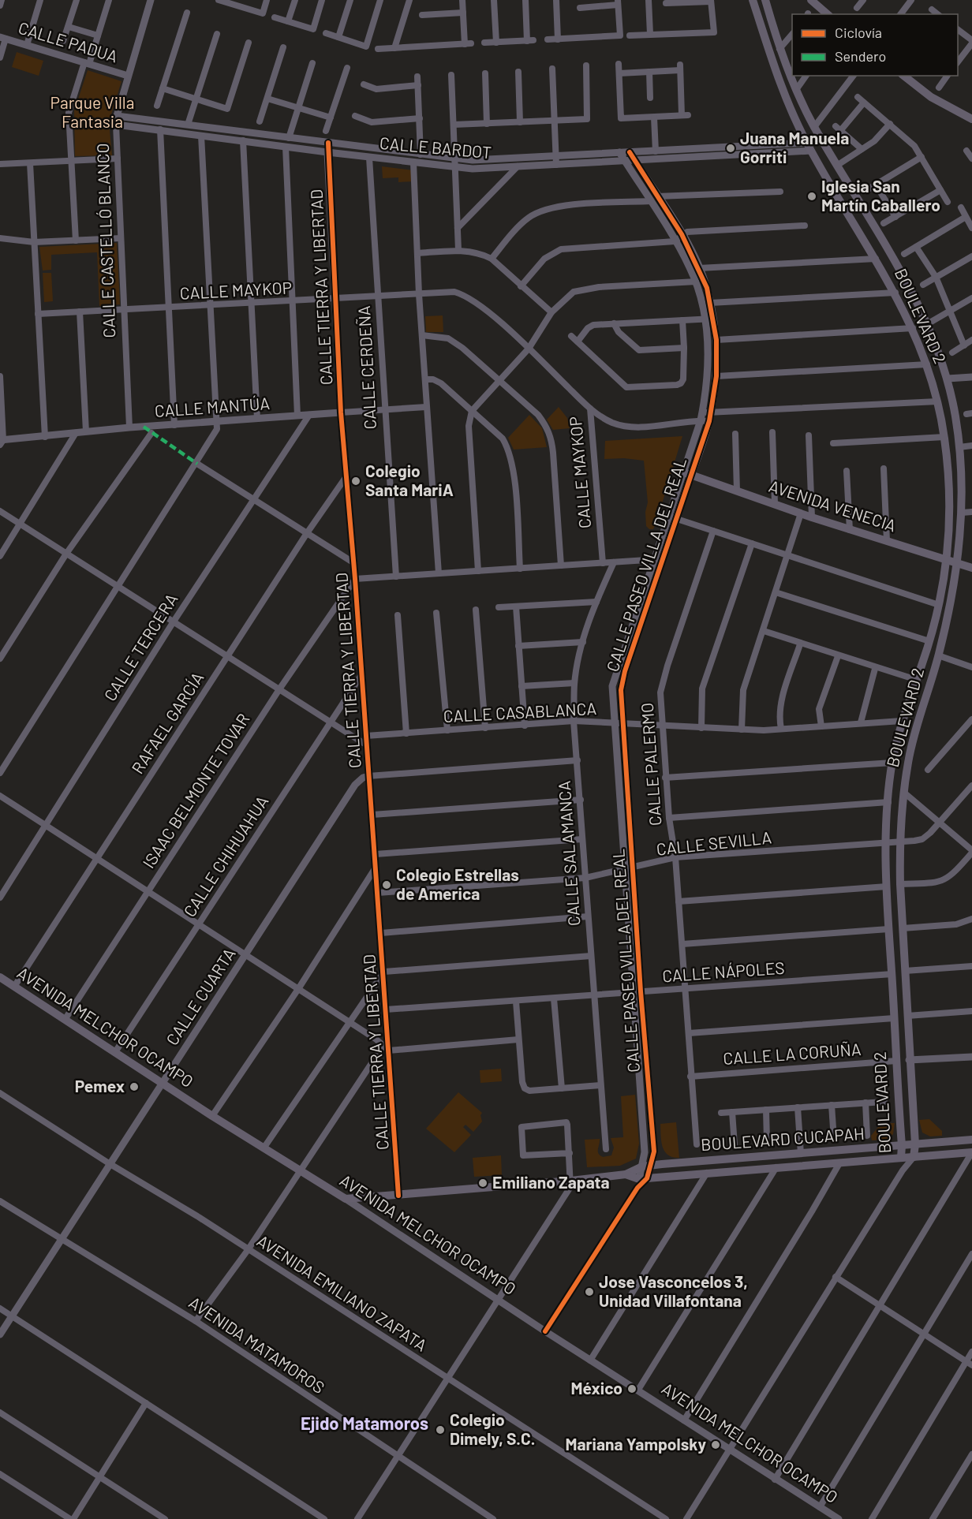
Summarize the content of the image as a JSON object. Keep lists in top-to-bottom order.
{
  "streets": {
    "main road": [
      "BOULEVARD 2",
      "AVENIDA VENECIA",
      "AVENIDA MELCHOR OCAMPO",
      "BOULEVARD CUCAPAH"
    ],
    "street": [
      "CALLE PADUA",
      "CALLE BARDOT",
      "CALLE CASTELLÓ BLANCO",
      "CALLE TIERRA Y LIBERTAD",
      "CALLE MAYKOP",
      "CALLE CERDEÑA",
      "CALLE MANTÚA",
      "CALLE PASEO VILLA DEL REAL",
      "CALLE TERCERA",
      "CALLE CASABLANCA",
      "RAFAEL GARCÍA",
      "CALLE PALERMO",
      "ISAAC BELMONTE TOVAR",
      "CALLE SEVILLA",
      "CALLE SALAMANCA",
      "CALLE CHIHUAHUA",
      "CALLE NÁPOLES",
      "CALLE CUARTA",
      "CALLE LA CORUÑA",
      "AVENIDA EMILIANO ZAPATA",
      "AVENIDA MATAMOROS"
    ]
  },
  "crossings": [
    ["CALLE PADUA", "CALLE CASTELLÓ BLANCO"],
    ["CALLE BARDOT", "CALLE CASTELLÓ BLANCO"],
    ["CALLE BARDOT", "CALLE TIERRA Y LIBERTAD"],
    ["CALLE BARDOT", "BOULEVARD 2"],
    ["CALLE BARDOT", "CALLE CERDEÑA"],
    ["CALLE BARDOT", "CALLE PASEO VILLA DEL REAL"],
    ["CALLE CASTELLÓ BLANCO", "CALLE MAYKOP"],
    ["CALLE CASTELLÓ BLANCO", "CALLE MANTÚA"],
    ["CALLE TIERRA Y LIBERTAD", "CALLE MAYKOP"],
    ["CALLE TIERRA Y LIBERTAD", "CALLE MANTÚA"],
    ["CALLE TIERRA Y LIBERTAD", "CALLE CASABLANCA"],
    ["CALLE TIERRA Y LIBERTAD", "RAFAEL GARCÍA"],
    ["CALLE TIERRA Y LIBERTAD", "ISAAC BELMONTE TOVAR"],
    ["CALLE TIERRA Y LIBERTAD", "CALLE SEVILLA"],
    ["CALLE TIERRA Y LIBERTAD", "CALLE CHIHUAHUA"],
    ["CALLE TIERRA Y LIBERTAD", "CALLE NÁPOLES"],
    ["CALLE TIERRA Y LIBERTAD", "CALLE CUARTA"],
    ["CALLE TIERRA Y LIBERTAD", "BOULEVARD CUCAPAH"],
    ["CALLE MAYKOP", "CALLE CERDEÑA"],
    ["BOULEVARD 2", "AVENIDA VENECIA"],
    ["BOULEVARD 2", "CALLE CASABLANCA"],
    ["BOULEVARD 2", "CALLE SEVILLA"],
    ["BOULEVARD 2", "CALLE NÁPOLES"],
    ["BOULEVARD 2", "CALLE LA CORUÑA"],
    ["BOULEVARD 2", "BOULEVARD CUCAPAH"],
    ["CALLE CERDEÑA", "CALLE MANTÚA"],
    ["CALLE MANTÚA", "CALLE TERCERA"],
    ["AVENIDA VENECIA", "CALLE PASEO VILLA DEL REAL"],
    ["CALLE PASEO VILLA DEL REAL", "CALLE CASABLANCA"],
    ["CALLE PASEO VILLA DEL REAL", "CALLE SEVILLA"],
    ["CALLE PASEO VILLA DEL REAL", "CALLE NÁPOLES"],
    ["CALLE PASEO VILLA DEL REAL", "BOULEVARD CUCAPAH"],
    ["CALLE CASABLANCA", "CALLE PALERMO"],
    ["CALLE CASABLANCA", "CALLE SALAMANCA"],
    ["RAFAEL GARCÍA", "AVENIDA MELCHOR OCAMPO"],
    ["CALLE PALERMO", "CALLE SEVILLA"],
    ["CALLE PALERMO", "CALLE NÁPOLES"],
    ["CALLE PALERMO", "CALLE LA CORUÑA"],
    ["ISAAC BELMONTE TOVAR", "AVENIDA MELCHOR OCAMPO"],
    ["CALLE SEVILLA", "CALLE SALAMANCA"],
    ["CALLE SALAMANCA", "CALLE NÁPOLES"],
    ["CALLE CHIHUAHUA", "AVENIDA MELCHOR OCAMPO"],
    ["CALLE CUARTA", "AVENIDA MELCHOR OCAMPO"],
    ["CALLE CUARTA", "AVENIDA EMILIANO ZAPATA"],
    ["CALLE CUARTA", "AVENIDA MATAMOROS"],
    ["AVENIDA MELCHOR OCAMPO", "BOULEVARD CUCAPAH"]
  ],
  "districts": ["Ejido Matamoros"],
  "parks": ["Parque Villa Fantasia"],
  "places": [
    "Juana Manuela Gorriti",
    "Iglesia San Martín Caballero",
    "Colegio Santa MariA",
    "Colegio Estrellas de America",
    "Pemex",
    "Emiliano Zapata",
    "Jose Vasconcelos 3, Unidad Villafontana",
    "México",
    "Colegio Dimely, S.C.",
    "Mariana Yampolsky"
  ],
  "legend": ["Ciclovía", "Sendero"]
}
